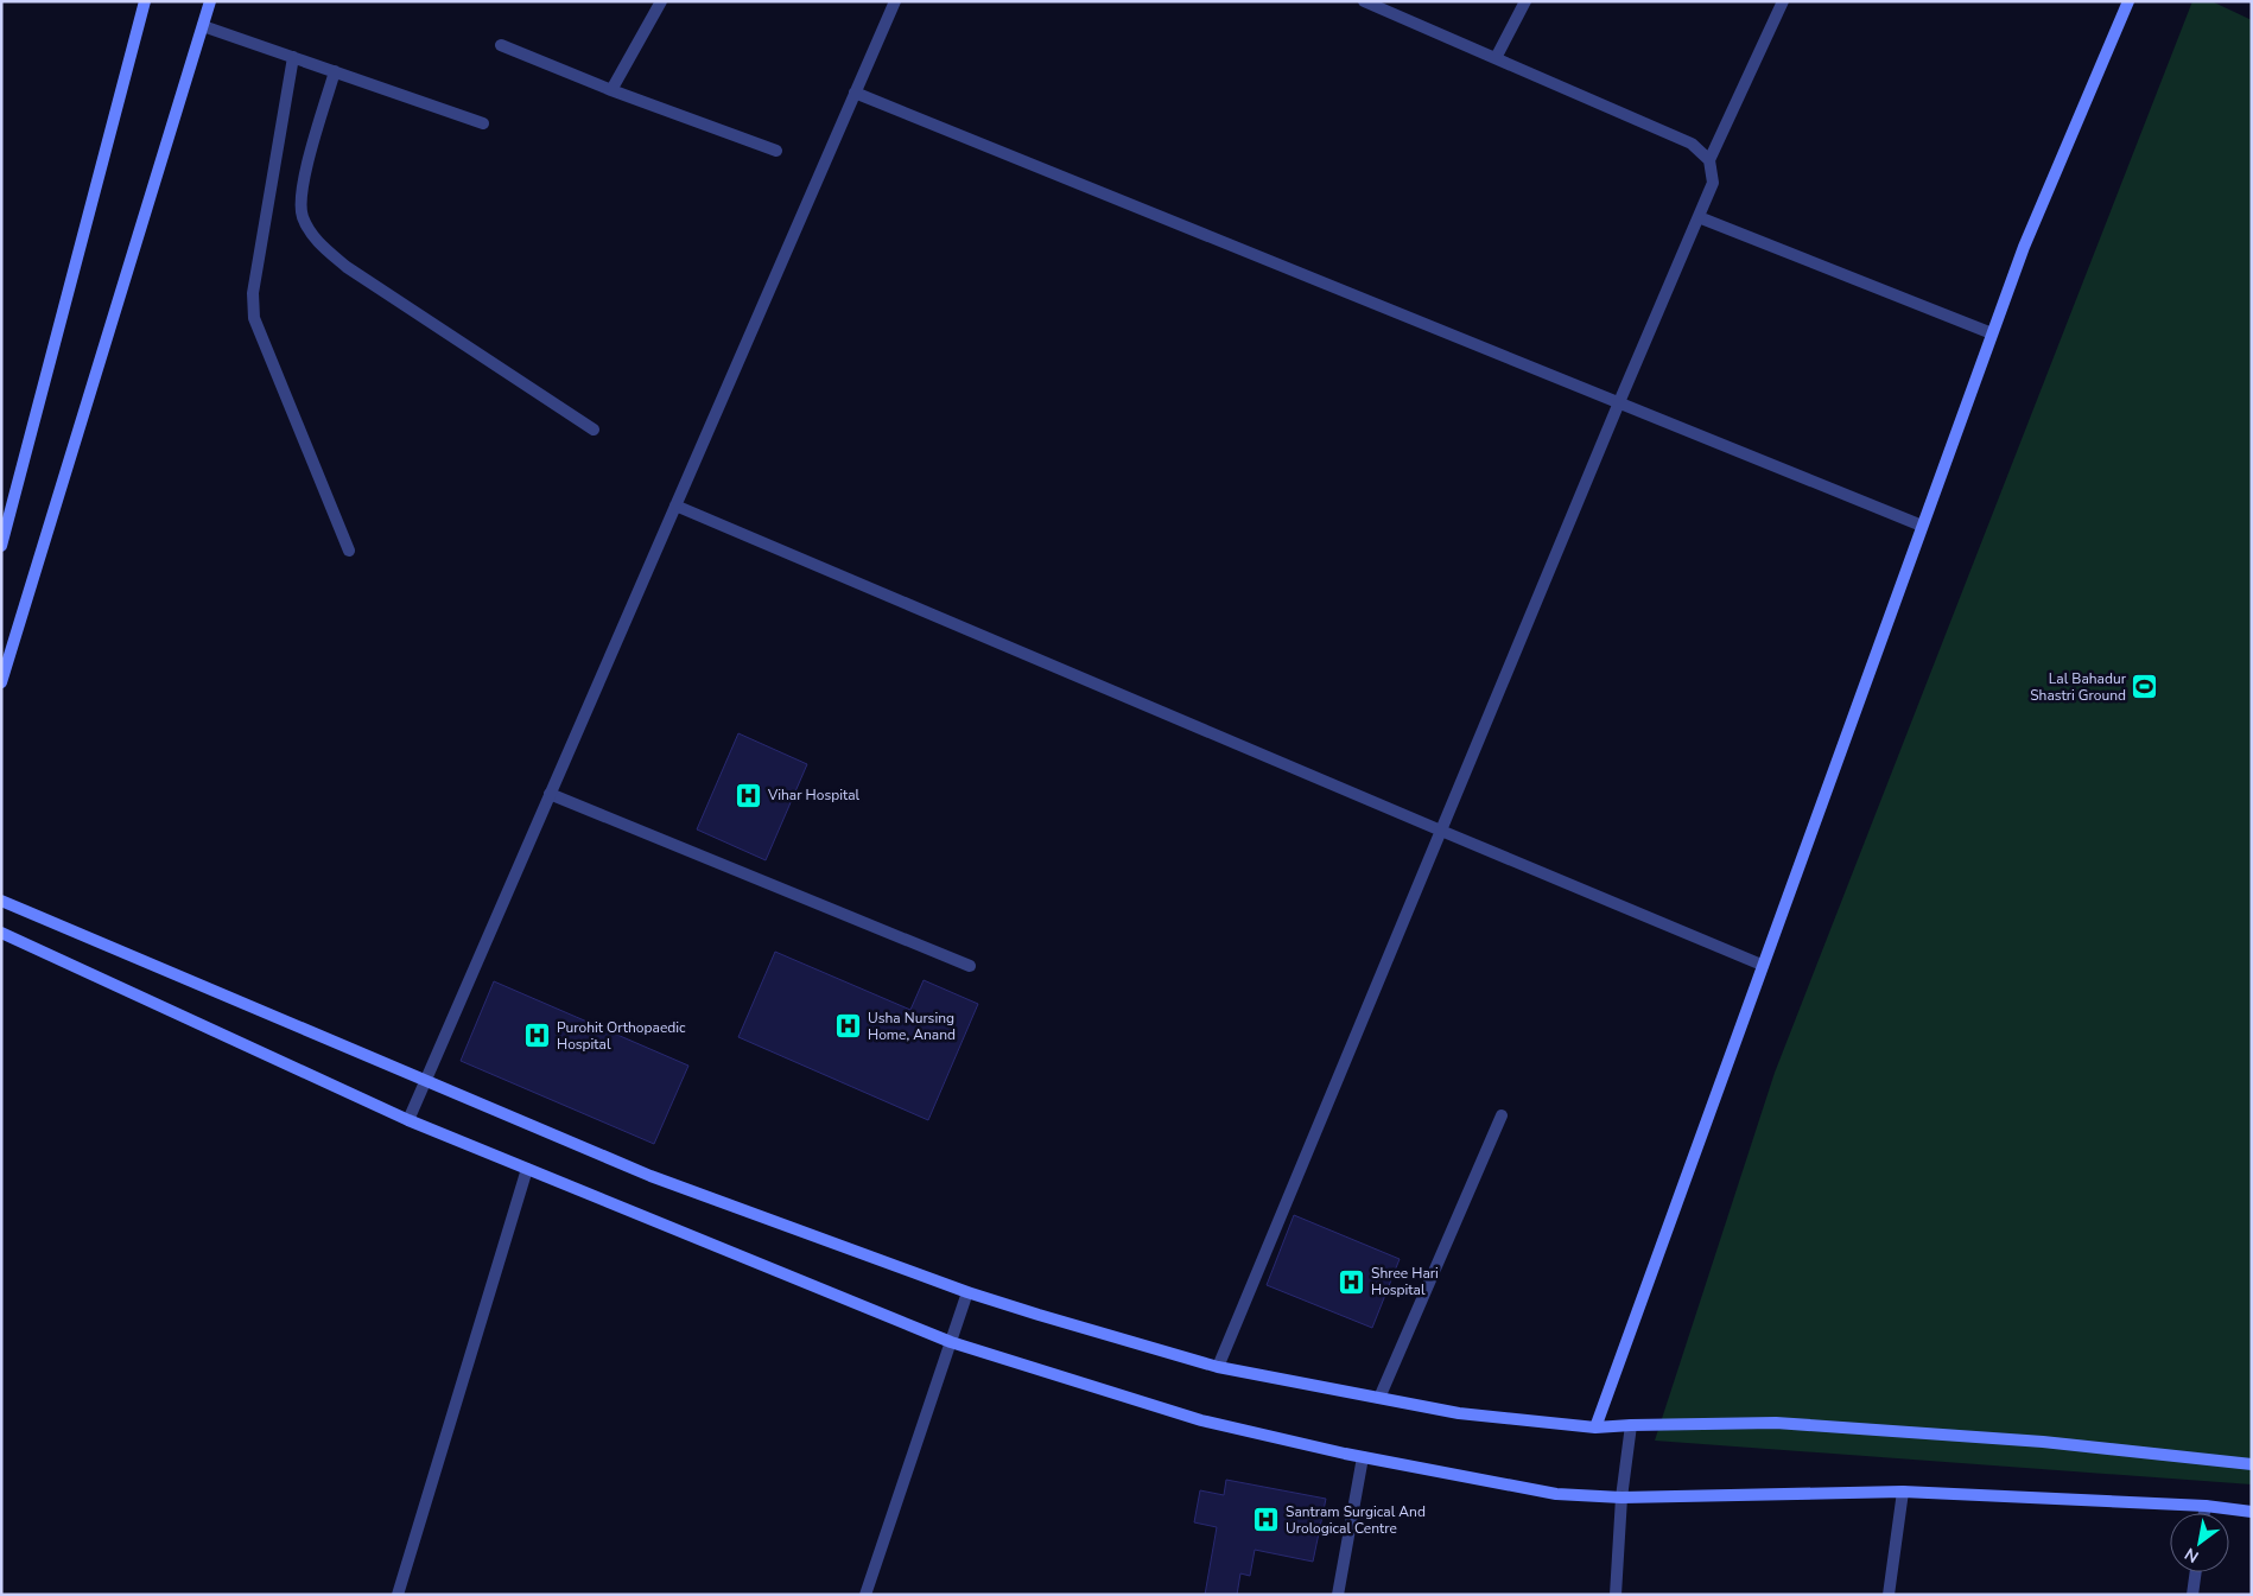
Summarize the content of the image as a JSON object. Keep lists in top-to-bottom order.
{
  "places": {
    "sports": ["Lal Bahadur Shastri Ground"],
    "hospital": [
      "Vihar Hospital",
      "Usha Nursing Home, Anand",
      "Purohit Orthopaedic Hospital",
      "Shree Hari Hospital",
      "Santram Surgical And Urological Centre"
    ]
  },
  "north": "bottom left"
}
